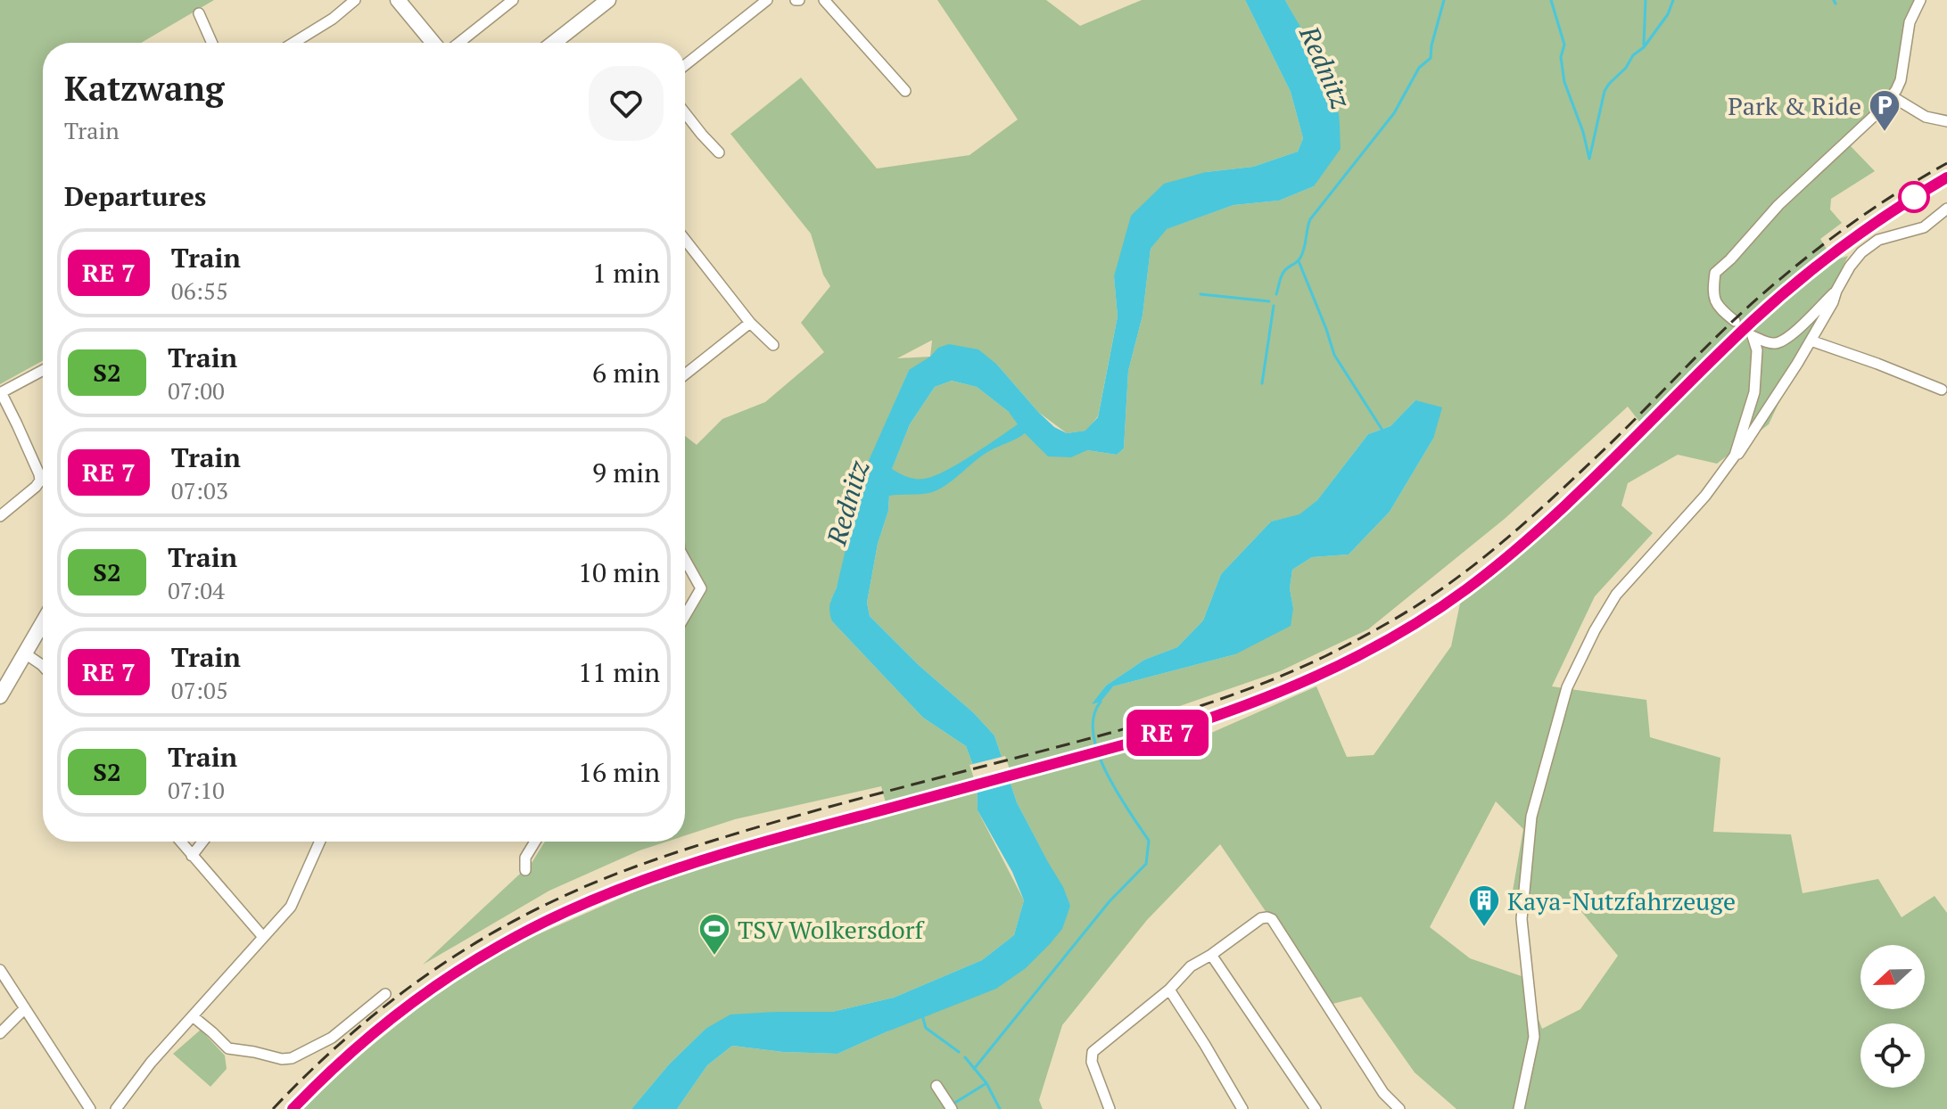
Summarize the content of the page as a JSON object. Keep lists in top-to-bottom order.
{
  "water": ["Rednitz"],
  "places": {
    "parking": ["Park & Ride"],
    "building": ["Kaya-Nutzfahrzeuge"],
    "sports": ["TSV Wolkersdorf"]
  },
  "north": "left",
  "page": {
    "on_map": "RE 7",
    "heading": [
      ["Katzwang", "Train"],
      "Departures"
    ],
    "list": [
      {
        "mark": "RE 7",
        "name": "Train",
        "note": "06:55",
        "value": "1 min"
      },
      {
        "mark": "S2",
        "name": "Train",
        "note": "07:00",
        "value": "6 min"
      },
      {
        "mark": "RE 7",
        "name": "Train",
        "note": "07:03",
        "value": "9 min"
      },
      {
        "mark": "S2",
        "name": "Train",
        "note": "07:04",
        "value": "10 min"
      },
      {
        "mark": "RE 7",
        "name": "Train",
        "note": "07:05",
        "value": "11 min"
      },
      {
        "mark": "S2",
        "name": "Train",
        "note": "07:10",
        "value": "16 min"
      }
    ]
  }
}
